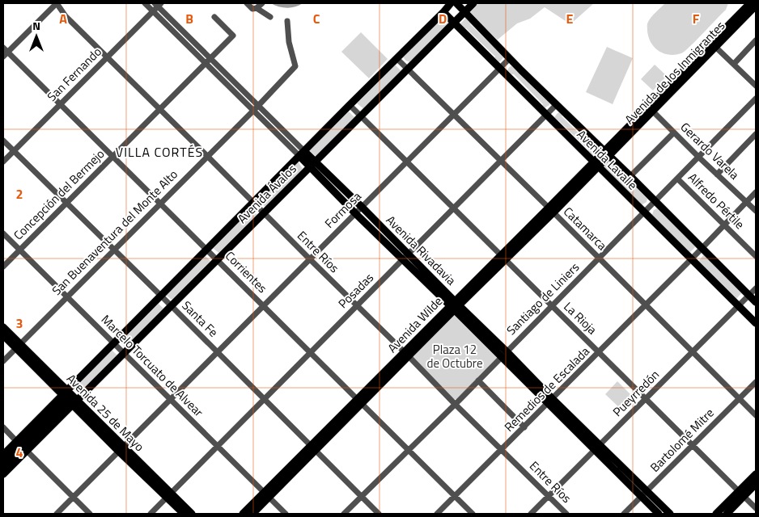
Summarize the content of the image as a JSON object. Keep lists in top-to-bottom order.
{
  "streets": {
    "main road": [
      "Avenida de los Inmigrantes",
      "Avenida Lavalle",
      "Avenida Ávalos",
      "Avenida Rivadavia",
      "Avenida Wilde",
      "Avenida 25 de Mayo"
    ],
    "street": [
      "San Fernando",
      "Gerardo Varela",
      "Concepción del Bermejo",
      "Alfredo Pértile",
      "Formosa",
      "Catamarca",
      "San Buenaventura del Monte Alto",
      "Entre Ríos",
      "Corrientes",
      "Posadas",
      "Santiago de Liniers",
      "La Rioja",
      "Santa Fe",
      "Marcelo Torcuato de Alvear",
      "Remedios de Escalada",
      "Pueyrredón",
      "Bartolomé Mitre"
    ]
  },
  "crossings": [
    ["Avenida de los Inmigrantes", "Gerardo Varela"],
    ["Avenida de los Inmigrantes", "Avenida Lavalle"],
    ["Avenida de los Inmigrantes", "Avenida Wilde"],
    ["San Fernando", "Avenida Rivadavia"],
    ["San Fernando", "Entre Ríos"],
    ["San Fernando", "Corrientes"],
    ["San Fernando", "Santa Fe"],
    ["Gerardo Varela", "Santiago de Liniers"],
    ["Gerardo Varela", "Remedios de Escalada"],
    ["Avenida Lavalle", "Avenida Ávalos"],
    ["Avenida Lavalle", "Formosa"],
    ["Avenida Lavalle", "Posadas"],
    ["Avenida Lavalle", "Santiago de Liniers"],
    ["Avenida Lavalle", "Avenida Wilde"],
    ["Avenida Lavalle", "Remedios de Escalada"],
    ["Avenida Lavalle", "Pueyrredón"],
    ["Avenida Ávalos", "Catamarca"],
    ["Avenida Ávalos", "Avenida Rivadavia"],
    ["Avenida Ávalos", "Entre Ríos"],
    ["Avenida Ávalos", "Corrientes"],
    ["Avenida Ávalos", "La Rioja"],
    ["Avenida Ávalos", "Santa Fe"],
    ["Avenida Ávalos", "Marcelo Torcuato de Alvear"],
    ["Avenida Ávalos", "Avenida 25 de Mayo"],
    ["Concepción del Bermejo", "Avenida Rivadavia"],
    ["Concepción del Bermejo", "Entre Ríos"],
    ["Concepción del Bermejo", "Corrientes"],
    ["Concepción del Bermejo", "Santa Fe"],
    ["Concepción del Bermejo", "Marcelo Torcuato de Alvear"],
    ["Alfredo Pértile", "Santiago de Liniers"],
    ["Alfredo Pértile", "Remedios de Escalada"],
    ["Formosa", "Catamarca"],
    ["Formosa", "Avenida Rivadavia"],
    ["Formosa", "Entre Ríos"],
    ["Formosa", "Corrientes"],
    ["Formosa", "La Rioja"],
    ["Formosa", "Santa Fe"],
    ["Formosa", "Marcelo Torcuato de Alvear"],
    ["Formosa", "Avenida 25 de Mayo"],
    ["Catamarca", "Posadas"],
    ["Catamarca", "Santiago de Liniers"],
    ["Catamarca", "Avenida Wilde"],
    ["Catamarca", "Remedios de Escalada"],
    ["Catamarca", "Pueyrredón"],
    ["Catamarca", "Bartolomé Mitre"],
    ["San Buenaventura del Monte Alto", "Avenida Rivadavia"],
    ["San Buenaventura del Monte Alto", "Entre Ríos"],
    ["San Buenaventura del Monte Alto", "Corrientes"],
    ["San Buenaventura del Monte Alto", "Santa Fe"],
    ["San Buenaventura del Monte Alto", "Marcelo Torcuato de Alvear"],
    ["San Buenaventura del Monte Alto", "Avenida 25 de Mayo"],
    ["Avenida Rivadavia", "Posadas"],
    ["Avenida Rivadavia", "Santiago de Liniers"],
    ["Avenida Rivadavia", "Avenida Wilde"],
    ["Avenida Rivadavia", "Remedios de Escalada"],
    ["Avenida Rivadavia", "Pueyrredón"],
    ["Avenida Rivadavia", "Bartolomé Mitre"],
    ["Entre Ríos", "Posadas"],
    ["Entre Ríos", "Santiago de Liniers"],
    ["Entre Ríos", "Avenida Wilde"],
    ["Entre Ríos", "Remedios de Escalada"],
    ["Entre Ríos", "Pueyrredón"],
    ["Corrientes", "Posadas"],
    ["Corrientes", "Santiago de Liniers"],
    ["Corrientes", "Avenida Wilde"],
    ["Corrientes", "Remedios de Escalada"],
    ["Posadas", "La Rioja"],
    ["Posadas", "Santa Fe"],
    ["Posadas", "Marcelo Torcuato de Alvear"],
    ["Posadas", "Avenida 25 de Mayo"],
    ["Santiago de Liniers", "La Rioja"],
    ["Santiago de Liniers", "Santa Fe"],
    ["La Rioja", "Avenida Wilde"],
    ["La Rioja", "Remedios de Escalada"],
    ["La Rioja", "Pueyrredón"],
    ["La Rioja", "Bartolomé Mitre"],
    ["Santa Fe", "Avenida Wilde"],
    ["Avenida Wilde", "Marcelo Torcuato de Alvear"]
  ],
  "districts": ["VILLA CORTÉS"],
  "parks": ["Plaza 12 de Octubre"],
  "north": "top",
  "grid": {
    "columns": [
      "A",
      "B",
      "C",
      "D",
      "E",
      "F"
    ],
    "rows": ["2", "3", "4"]
  }
}
